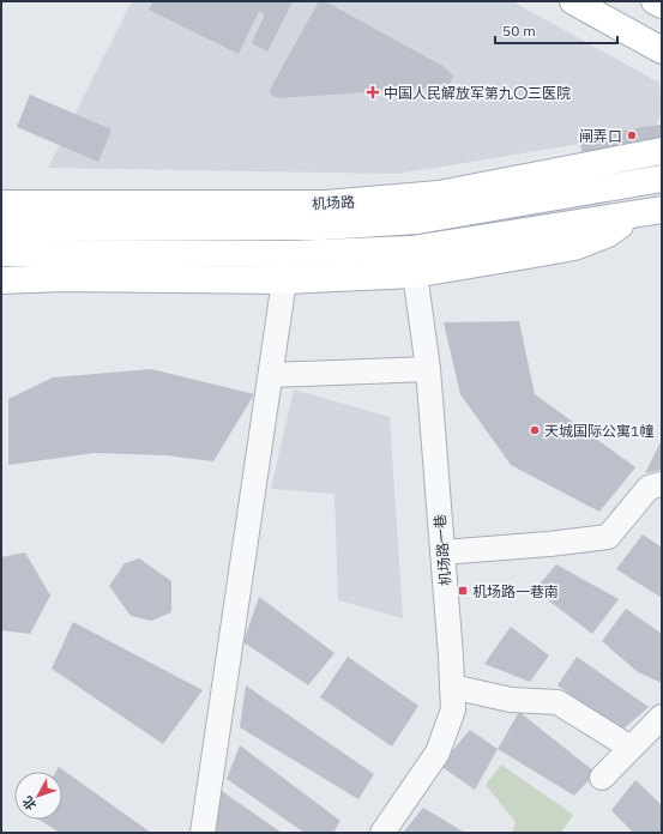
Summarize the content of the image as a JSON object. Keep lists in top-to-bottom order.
{
  "streets": {
    "main road": ["机场路"],
    "street": ["机场路一巷"]
  },
  "places": {
    "health": ["中国人民解放军第九〇三医院"],
    "other": ["闸弄口", "天城国际公寓1幢"],
    "transit": ["机场路一巷南"]
  },
  "scale_bar": "50 m",
  "north": "bottom left"
}
